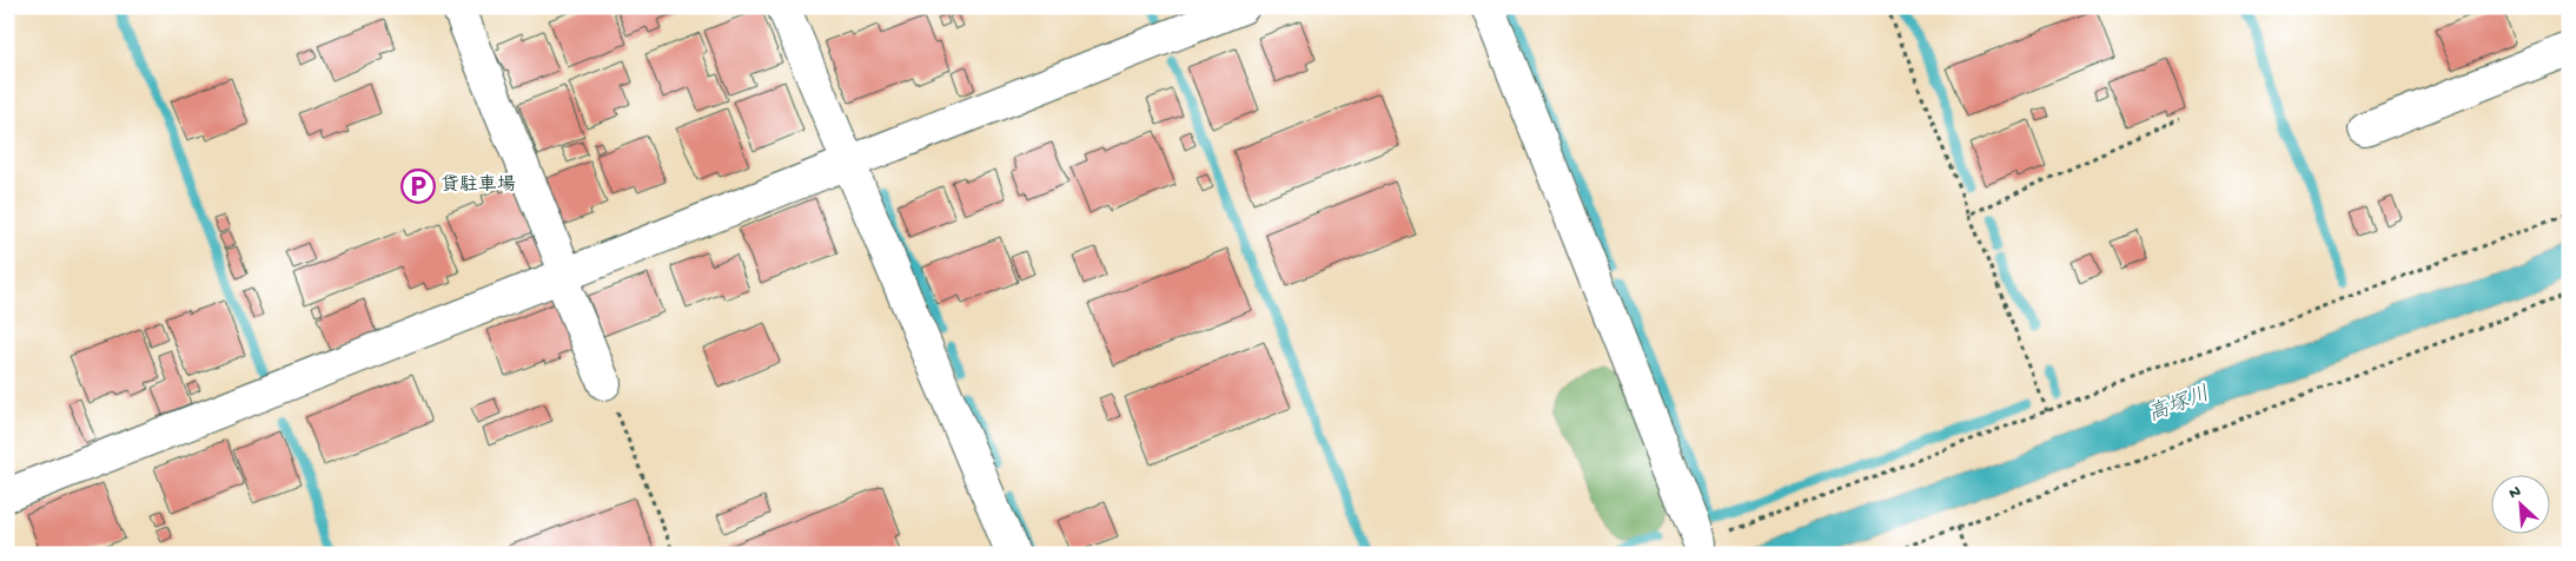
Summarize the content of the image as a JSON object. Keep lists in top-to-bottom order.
{
  "water": ["高塚川"],
  "places": {
    "parking": ["貸駐車場"]
  },
  "north": "top left"
}
